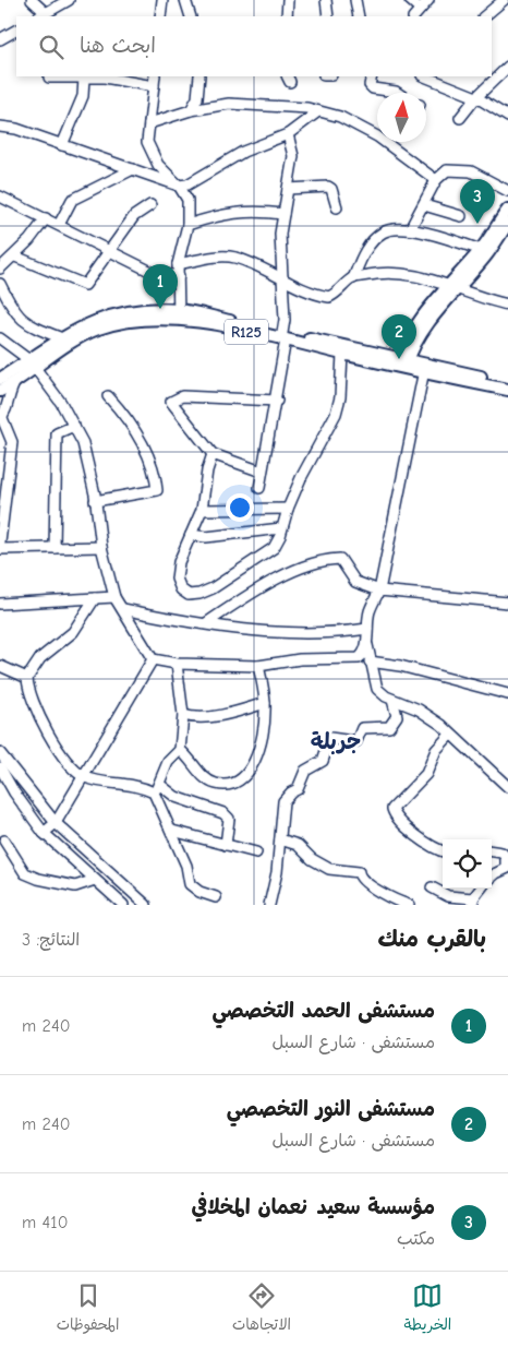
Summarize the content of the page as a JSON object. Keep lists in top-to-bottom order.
{
  "streets": {
    "main road": ["R125"]
  },
  "districts": ["جربلة"],
  "north": "top",
  "page": {
    "search": "ابحث هنا",
    "pins": ["3", "1", "2"],
    "heading": ["بالقرب منك", "النتائج: 3"],
    "list": [
      {
        "mark": "1",
        "name": "مستشفى الحمد التخصصي",
        "note": "مستشفى · شارع السبل",
        "value": "240 m"
      },
      {
        "mark": "2",
        "name": "مستشفى النور التخصصي",
        "note": "مستشفى · شارع السبل",
        "value": "240 m"
      },
      {
        "mark": "3",
        "name": "مؤسسة سعيد نعمان المخلافي",
        "note": "مكتب",
        "value": "410 m"
      }
    ],
    "nav": ["الخريطة", "الاتجاهات", "المحفوظات"]
  }
}
